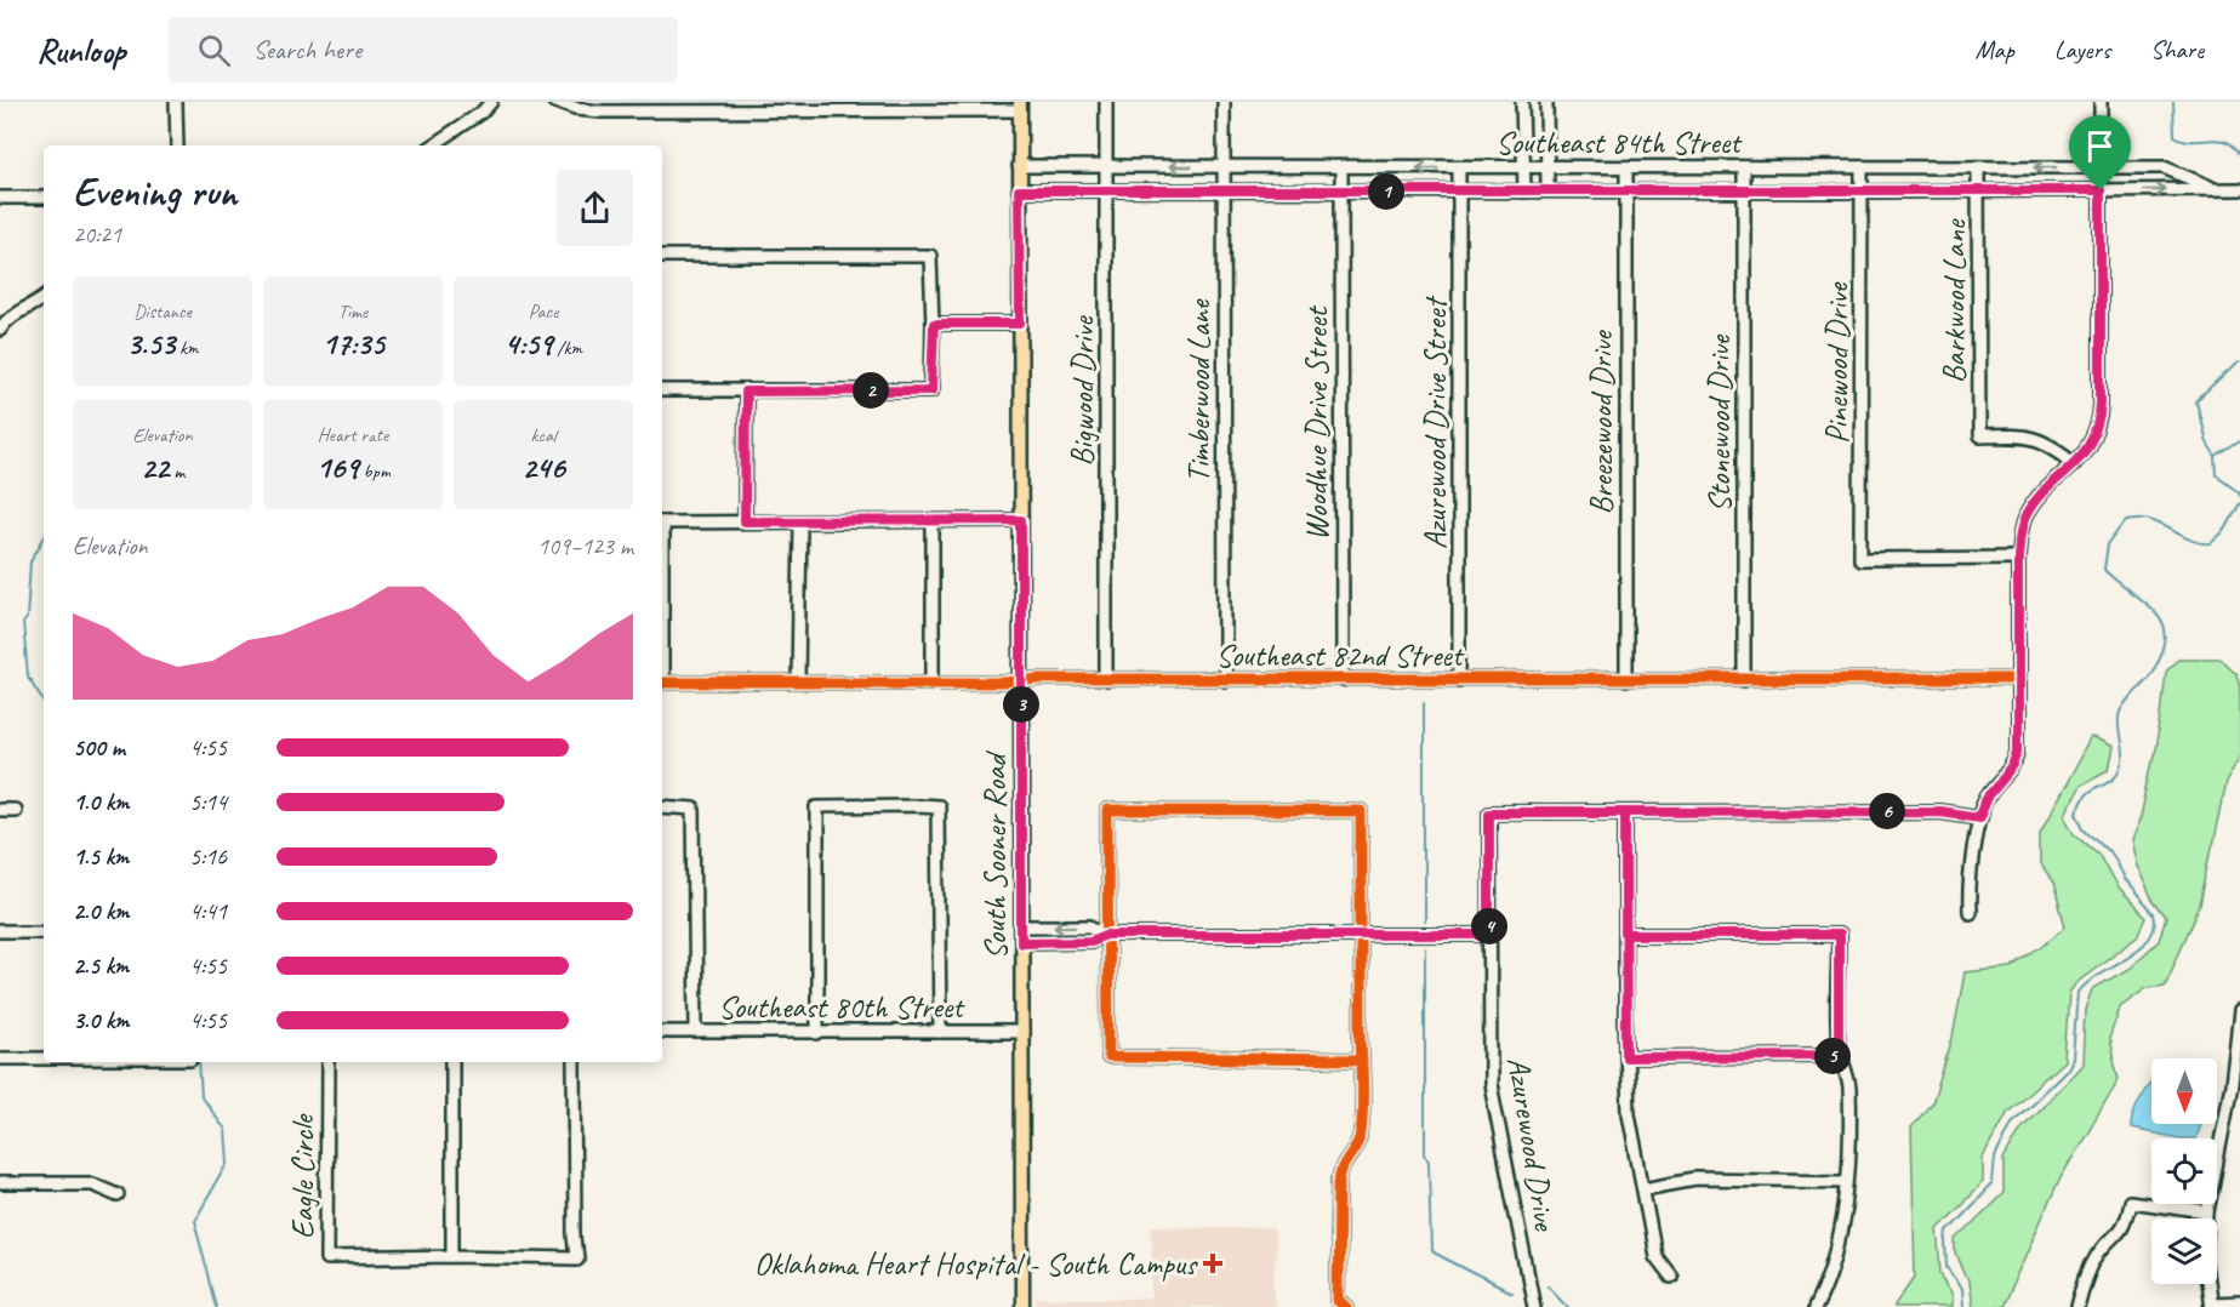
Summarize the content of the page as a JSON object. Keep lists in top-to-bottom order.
{
  "streets": {
    "main road": ["South Sooner Road"],
    "street": [
      "Southeast 84th Street",
      "Barkwood Lane",
      "Pinewood Drive",
      "Bigwood Drive",
      "Timberwood Lane",
      "Breezewood Drive",
      "Woodhue Drive Street",
      "Azurewood Drive Street",
      "Stonewood Drive",
      "Southeast 82nd Street",
      "Southeast 80th Street",
      "Azurewood Drive",
      "Eagle Circle"
    ]
  },
  "crossings": [
    ["Southeast 84th Street", "Barkwood Lane"],
    ["Southeast 84th Street", "Pinewood Drive"],
    ["Southeast 84th Street", "Bigwood Drive"],
    ["Southeast 84th Street", "Timberwood Lane"],
    ["Southeast 84th Street", "Breezewood Drive"],
    ["Southeast 84th Street", "Woodhue Drive Street"],
    ["Southeast 84th Street", "Azurewood Drive Street"],
    ["Southeast 84th Street", "Stonewood Drive"],
    ["Southeast 84th Street", "South Sooner Road"],
    ["Bigwood Drive", "Southeast 82nd Street"],
    ["Timberwood Lane", "Southeast 82nd Street"],
    ["Breezewood Drive", "Southeast 82nd Street"],
    ["Woodhue Drive Street", "Southeast 82nd Street"],
    ["Azurewood Drive Street", "Southeast 82nd Street"],
    ["Stonewood Drive", "Southeast 82nd Street"],
    ["Southeast 82nd Street", "South Sooner Road"],
    ["South Sooner Road", "Southeast 80th Street"]
  ],
  "places": {
    "health": ["Oklahoma Heart Hospital - South Campus"]
  },
  "north": "bottom",
  "page": {
    "header": "Runloop",
    "search": "Search here",
    "nav": ["Map", "Layers", "Share"],
    "heading": ["Evening run", "20:21"],
    "pins": [
      "1",
      "2",
      "3",
      "6",
      "4",
      "5"
    ],
    "stats": [
      ["Distance", "3.53 km"],
      ["Time", "17:35"],
      ["Pace", "4:59 /km"],
      ["Elevation", "22 m"],
      ["Heart rate", "169 bpm"],
      ["kcal", "246"]
    ],
    "chart": ["Elevation", "109–123 m"],
    "list": [
      {
        "name": "500 m",
        "note": "4:55"
      },
      {
        "name": "1.0 km",
        "note": "5:14"
      },
      {
        "name": "1.5 km",
        "note": "5:16"
      },
      {
        "name": "2.0 km",
        "note": "4:41"
      },
      {
        "name": "2.5 km",
        "note": "4:55"
      },
      {
        "name": "3.0 km",
        "note": "4:55"
      }
    ]
  }
}
